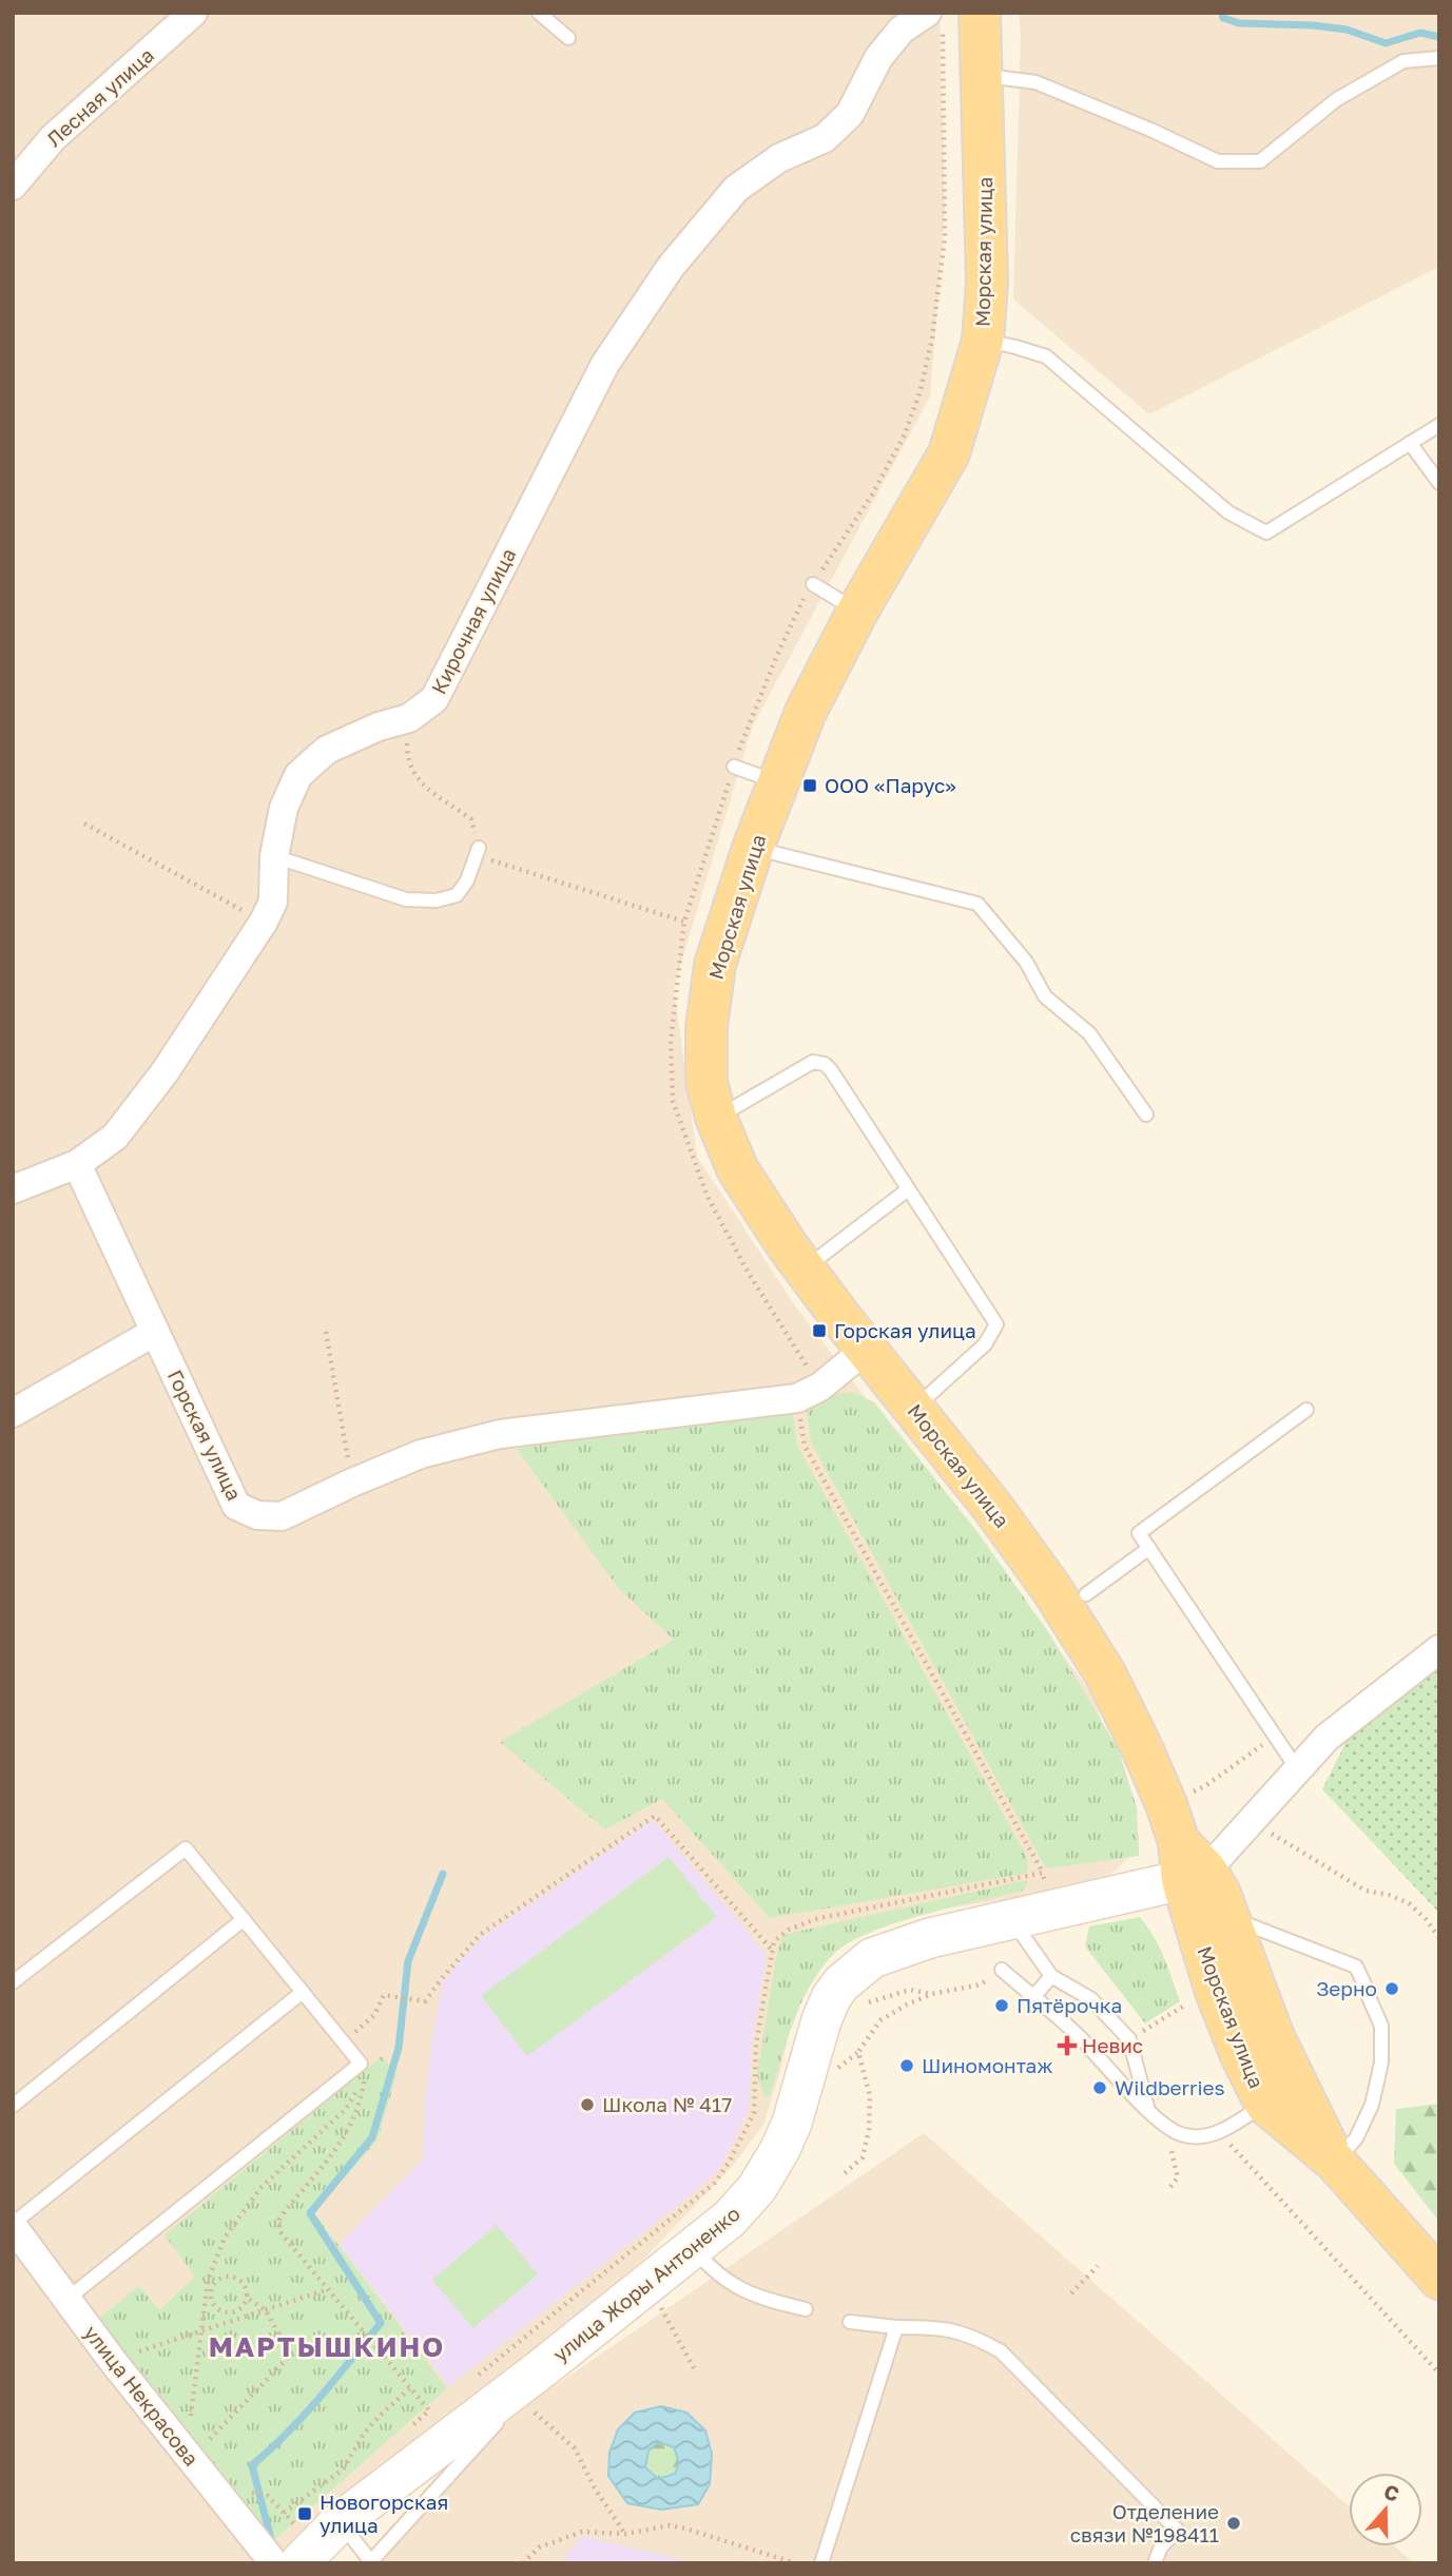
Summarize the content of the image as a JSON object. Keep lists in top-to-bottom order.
{
  "streets": {
    "main road": ["Морская улица", "улица Жоры Антоненко"],
    "street": [
      "Лесная улица",
      "Кирочная улица",
      "Горская улица",
      "улица Некрасова"
    ]
  },
  "crossings": [
    ["Морская улица", "Горская улица"],
    ["Морская улица", "улица Жоры Антоненко"],
    ["Кирочная улица", "Горская улица"]
  ],
  "districts": ["МАРТЫШКИНО"],
  "places": {
    "transit": ["ООО «Парус»", "Горская улица", "Новогорская улица"],
    "other": [
      "Зерно",
      "Пятёрочка",
      "Шиномонтаж",
      "Wildberries",
      "Школа № 417",
      "Отделение связи №198411"
    ],
    "health": ["Невис"]
  },
  "north": "top"
}
